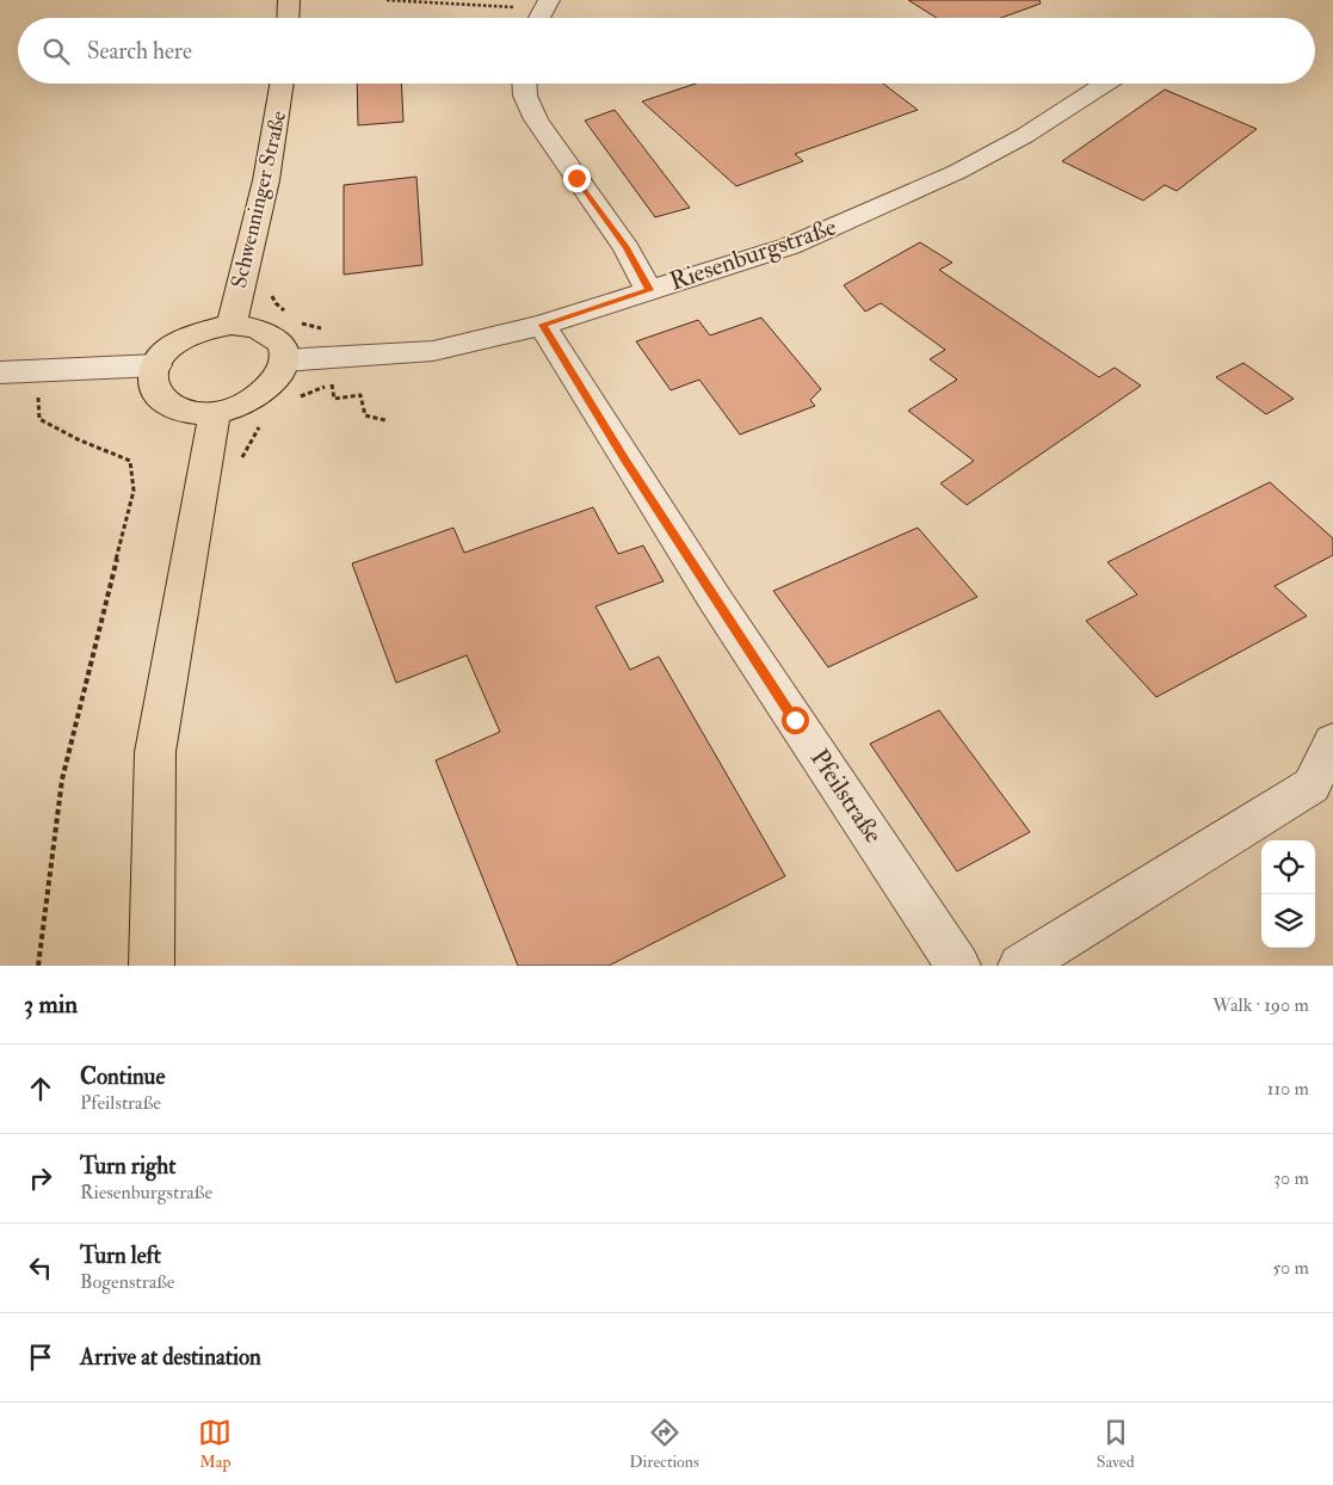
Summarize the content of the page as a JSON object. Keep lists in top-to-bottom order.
{
  "streets": {
    "main road": ["Schwenninger Straße"],
    "street": ["Riesenburgstraße", "Pfeilstraße"]
  },
  "crossings": [
    ["Schwenninger Straße", "Riesenburgstraße"],
    ["Riesenburgstraße", "Pfeilstraße"]
  ],
  "page": {
    "search": "Search here",
    "heading": ["3 min", "Walk · 190 m"],
    "list": [
      ["Continue", "Pfeilstraße", "110 m"],
      ["Turn right", "Riesenburgstraße", "30 m"],
      ["Turn left", "Bogenstraße", "50 m"],
      "Arrive at destination"
    ],
    "nav": ["Map", "Directions", "Saved"]
  }
}
